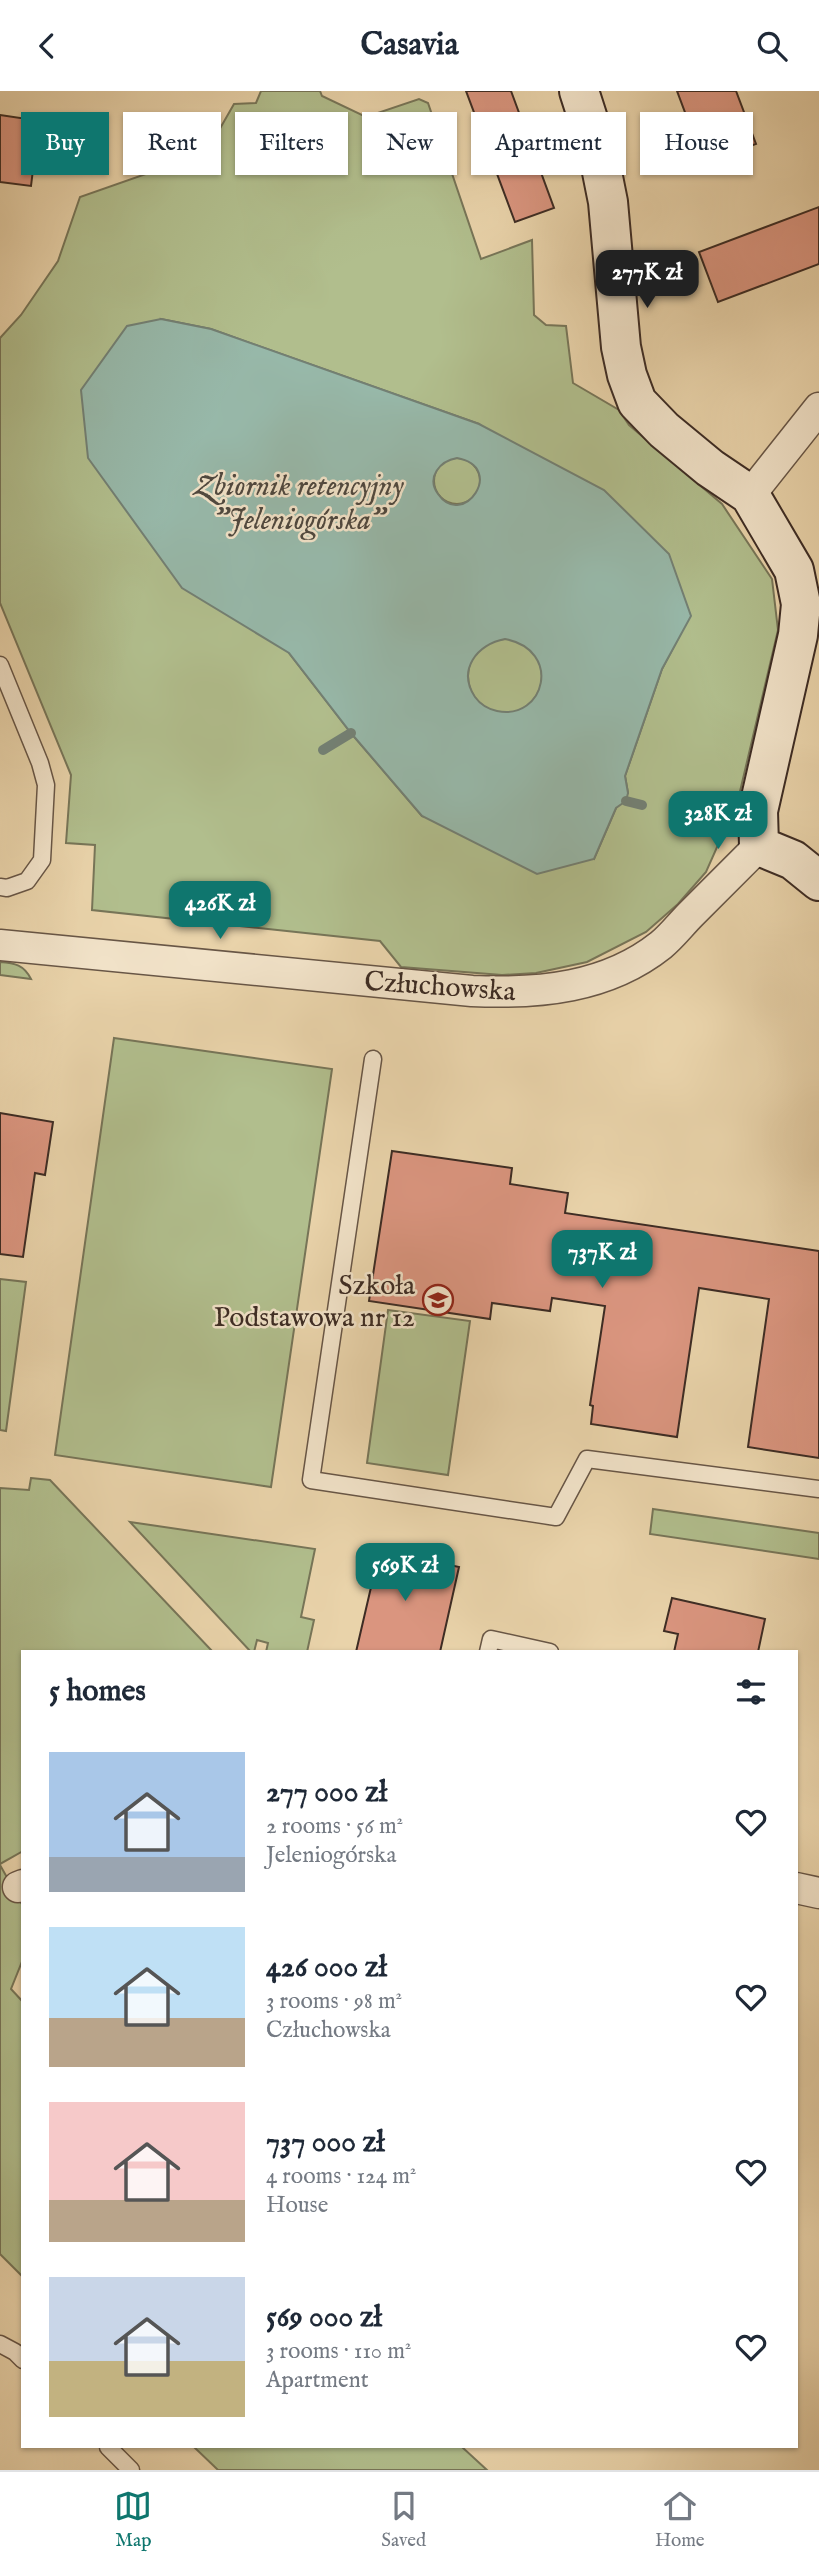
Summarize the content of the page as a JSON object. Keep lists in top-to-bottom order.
{
  "streets": {
    "street": ["Człuchowska"]
  },
  "water": ["Zbiornik retencyjny \"Jeleniogórska\""],
  "places": {
    "school or university": ["Szkoła Podstawowa nr 12"]
  },
  "page": {
    "header": "Casavia",
    "chip": [
      "Buy",
      "Rent",
      "Filters",
      "New",
      "Apartment",
      "House"
    ],
    "price": [
      "277K zł",
      "328K zł",
      "426K zł",
      "737K zł",
      "569K zł"
    ],
    "heading": "5 homes",
    "list": [
      {
        "name": "277 000 zł",
        "note": "2 rooms · 56 m² · Jeleniogórska"
      },
      {
        "name": "426 000 zł",
        "note": "3 rooms · 98 m² · Człuchowska"
      },
      {
        "name": "737 000 zł",
        "note": "4 rooms · 124 m² · House"
      },
      {
        "name": "569 000 zł",
        "note": "3 rooms · 110 m² · Apartment"
      }
    ],
    "tabs": ["Map", "Saved", "Home"]
  }
}
